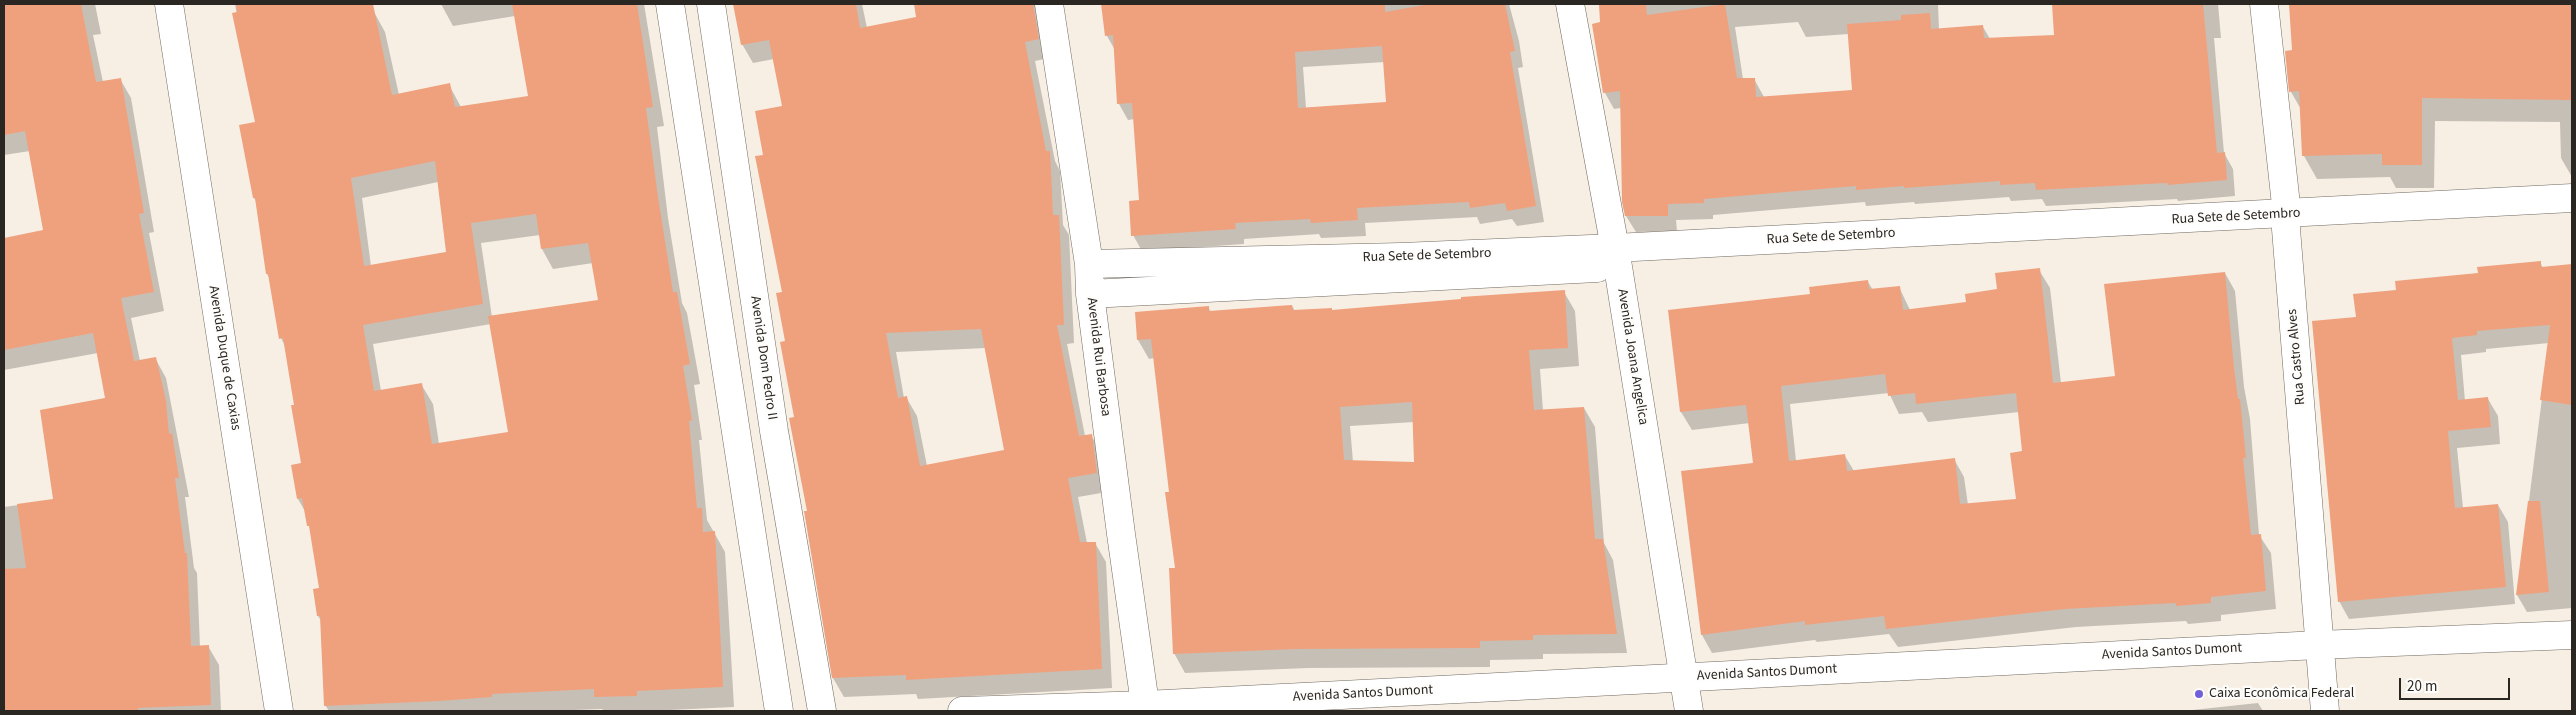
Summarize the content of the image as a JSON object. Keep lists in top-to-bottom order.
{
  "streets": {
    "street": [
      "Rua Sete de Setembro",
      "Avenida Rui Barbosa",
      "Avenida Joana Angelica",
      "Rua Castro Alves",
      "Avenida Duque de Caxias",
      "Avenida Dom Pedro II",
      "Avenida Santos Dumont"
    ]
  },
  "crossings": [
    ["Rua Sete de Setembro", "Avenida Rui Barbosa"],
    ["Rua Sete de Setembro", "Avenida Joana Angelica"],
    ["Rua Sete de Setembro", "Rua Castro Alves"],
    ["Avenida Rui Barbosa", "Avenida Santos Dumont"],
    ["Avenida Joana Angelica", "Avenida Santos Dumont"],
    ["Rua Castro Alves", "Avenida Santos Dumont"]
  ],
  "places": ["Caixa Econômica Federal"],
  "scale_bar": "20 m"
}
